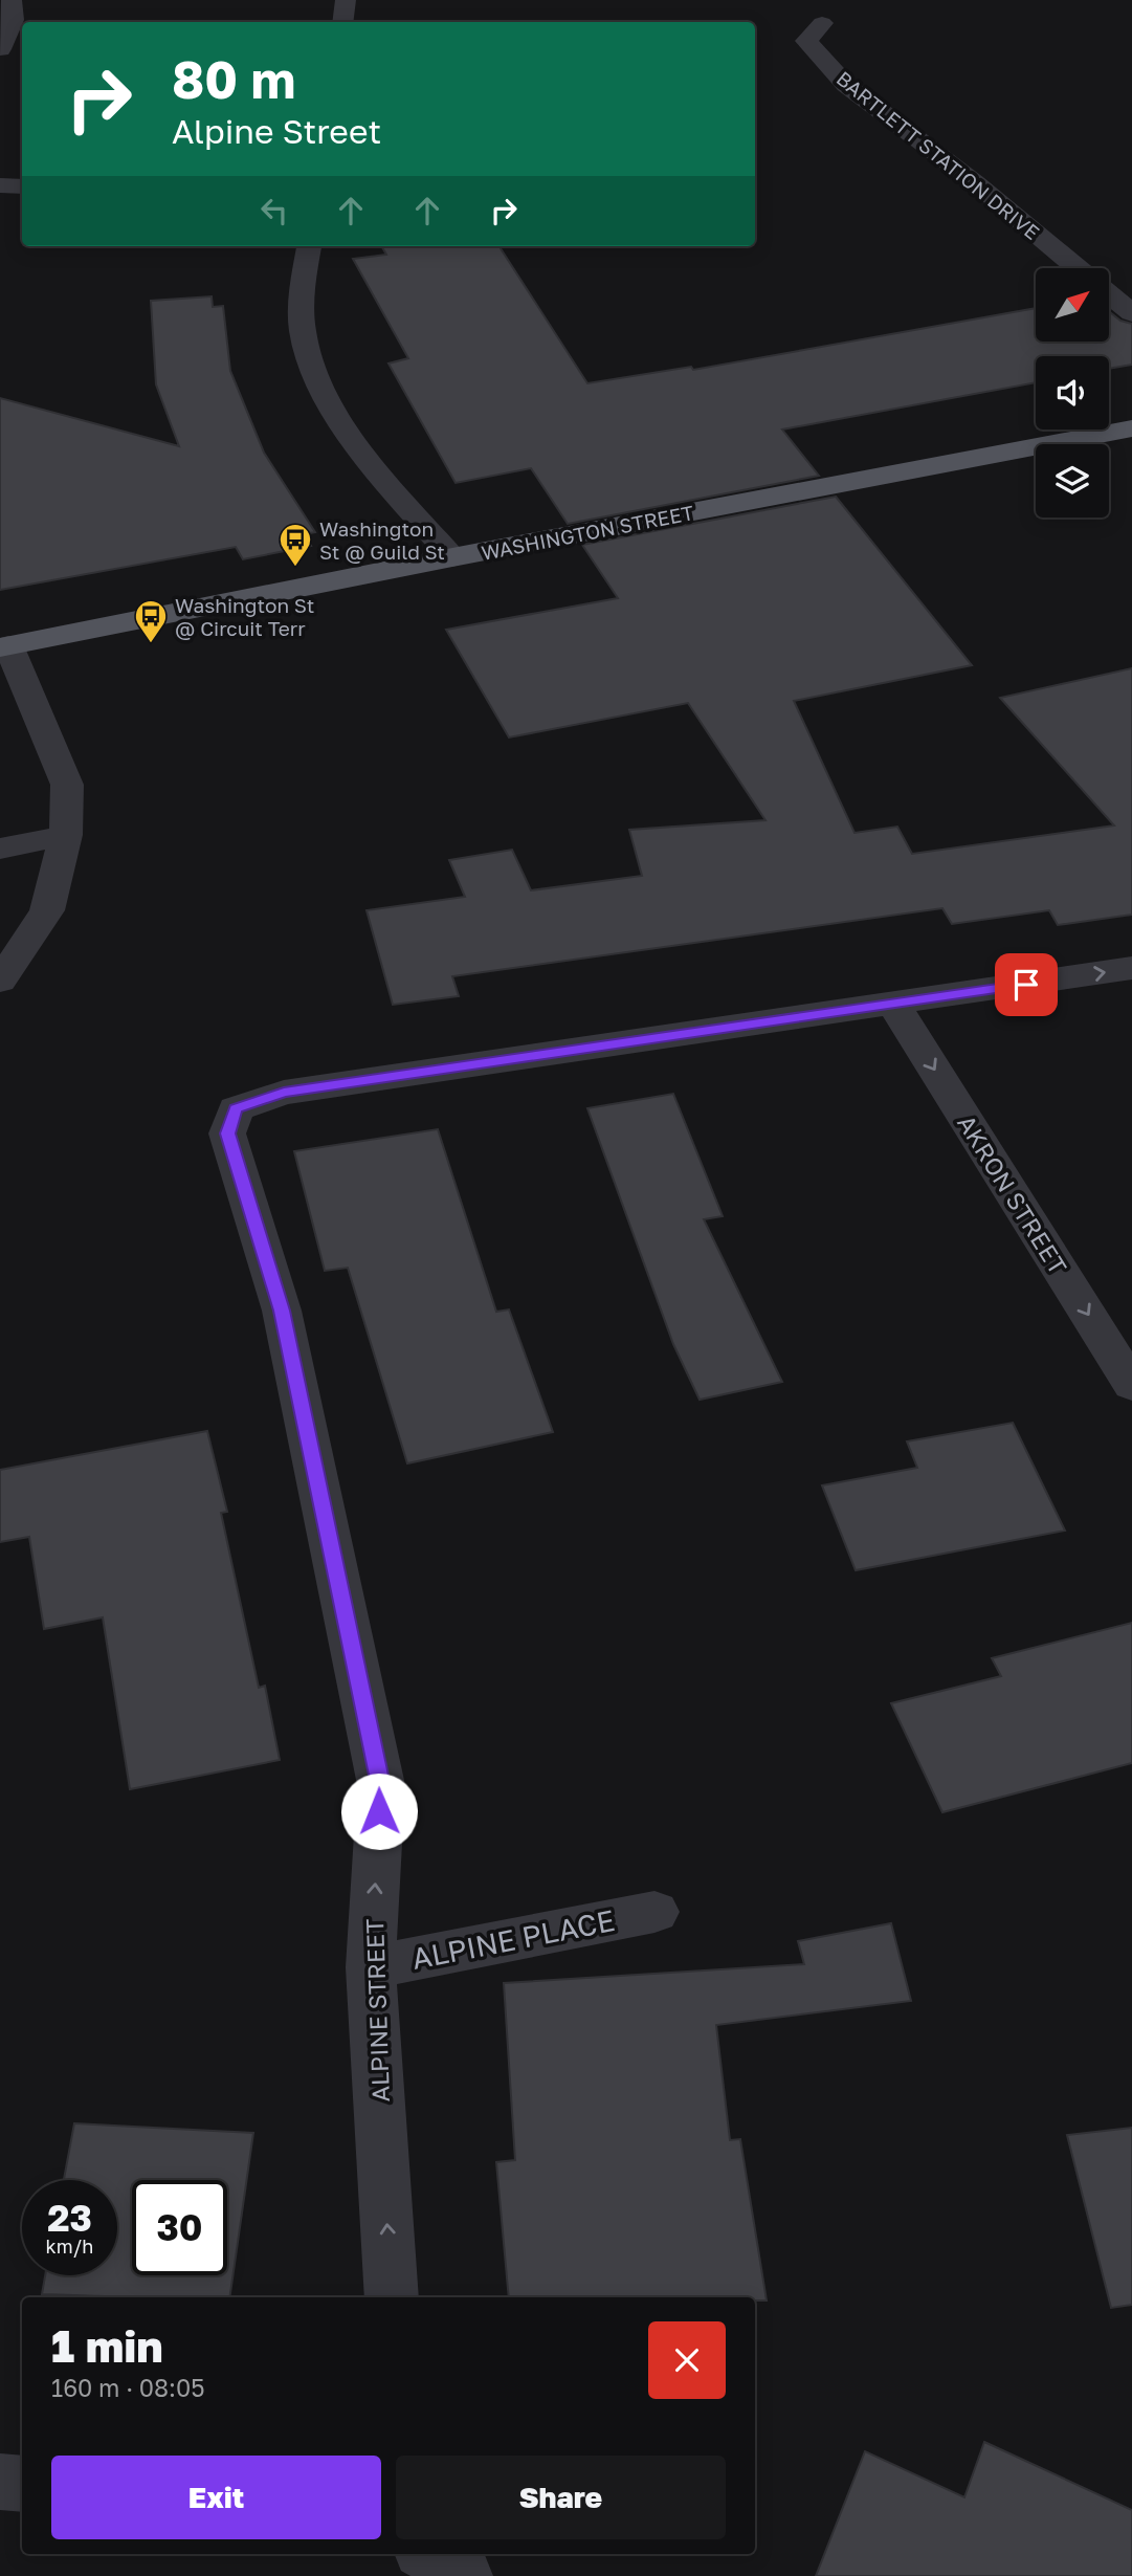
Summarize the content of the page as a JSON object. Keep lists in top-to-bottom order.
{
  "streets": {
    "main road": ["WASHINGTON STREET"],
    "street": [
      "BARTLETT STATION DRIVE",
      "AKRON STREET",
      "ALPINE PLACE",
      "ALPINE STREET"
    ]
  },
  "crossings": [
    ["AKRON STREET", "ALPINE STREET"],
    ["ALPINE PLACE", "ALPINE STREET"]
  ],
  "one_way": ["AKRON STREET"],
  "places": {
    "bus stop": ["Washington St @ Guild St", "Washington St @ Circuit Terr"]
  },
  "north": "top right",
  "page": {
    "turn": ["80 m", "Alpine Street"],
    "speed": "23 km/h",
    "limit": "30",
    "heading": ["1 min", "160 m · 08:05"],
    "buttons": ["Exit", "Share"]
  }
}
